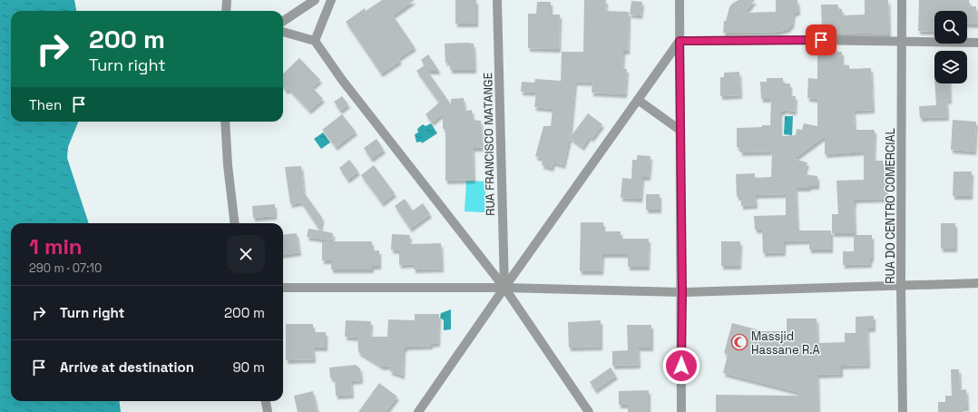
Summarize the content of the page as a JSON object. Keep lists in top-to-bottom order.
{
  "streets": {
    "street": ["RUA FRANCISCO MATANGE", "RUA DO CENTRO COMERCIAL"]
  },
  "places": {
    "mosque": ["Massjid Hassane R.A"]
  },
  "page": {
    "turn": ["200 m", "Turn right"],
    "then": "Then",
    "heading": ["1 min", "290 m · 07:10"],
    "list": [
      {
        "name": "Turn right",
        "value": "200 m"
      },
      {
        "name": "Arrive at destination",
        "value": "90 m"
      }
    ]
  }
}
